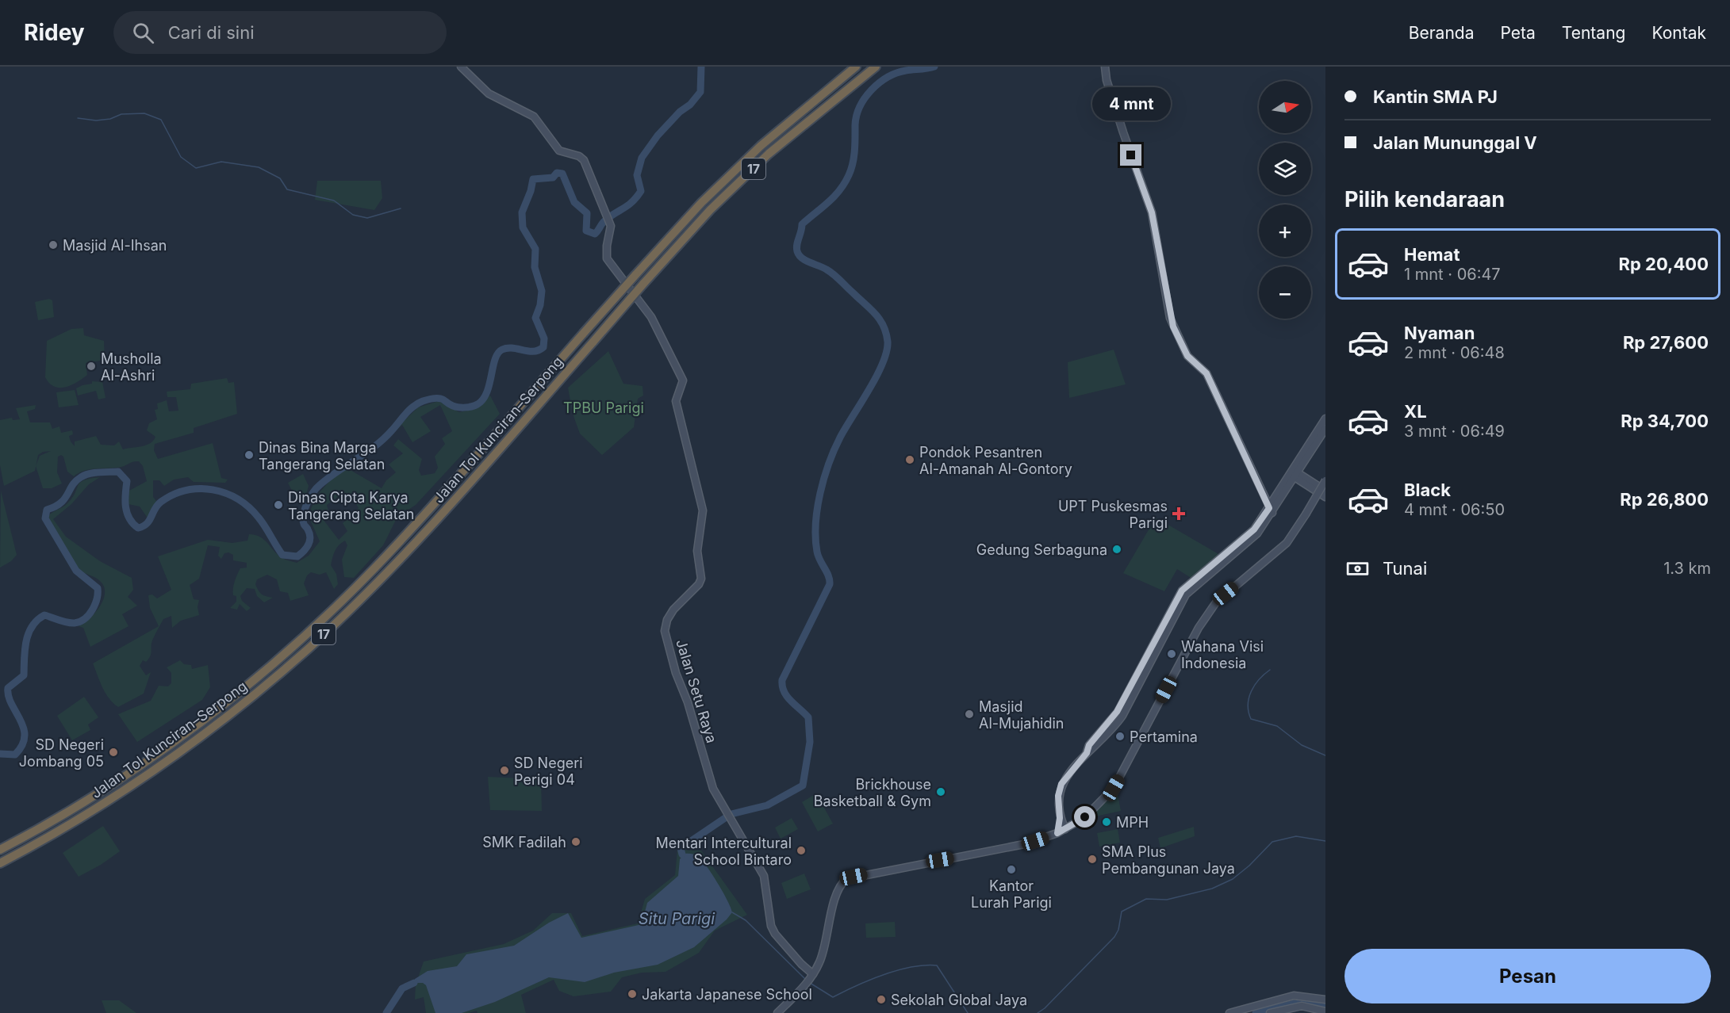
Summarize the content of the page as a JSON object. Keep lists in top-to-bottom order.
{
  "streets": {
    "highway": ["17", "Jalan Tol Kunciran–Serpong"],
    "street": ["Jalan Setu Raya"]
  },
  "water": ["Situ Parigi"],
  "parks": ["TPBU Parigi"],
  "places": {
    "other": [
      "Masjid Al-Ihsan",
      "Musholla Al-Ashri",
      "Dinas Bina Marga Tangerang Selatan",
      "Pondok Pesantren Al-Amanah Al-Gontory",
      "Dinas Cipta Karya Tangerang Selatan",
      "Gedung Serbaguna",
      "Wahana Visi Indonesia",
      "Masjid Al-Mujahidin",
      "Pertamina",
      "SD Negeri Jombang 05",
      "SD Negeri Perigi 04",
      "Brickhouse Basketball & Gym",
      "MPH",
      "SMK Fadilah",
      "Mentari Intercultural School Bintaro",
      "SMA Plus Pembangunan Jaya",
      "Kantor Lurah Parigi",
      "Jakarta Japanese School",
      "Sekolah Global Jaya"
    ],
    "health": ["UPT Puskesmas Parigi"]
  },
  "north": "right",
  "page": {
    "header": "Ridey",
    "search": "Cari di sini",
    "nav": [
      "Beranda",
      "Peta",
      "Tentang",
      "Kontak"
    ],
    "banner": ["Kantin SMA PJ", "Jalan Mununggal V"],
    "map_buttons": ["+", "−"],
    "bubble": "4 mnt",
    "heading": "Pilih kendaraan",
    "list": [
      {
        "name": "Hemat",
        "note": "1 mnt · 06:47",
        "value": "Rp 20,400"
      },
      {
        "name": "Nyaman",
        "note": "2 mnt · 06:48",
        "value": "Rp 27,600"
      },
      {
        "name": "XL",
        "note": "3 mnt · 06:49",
        "value": "Rp 34,700"
      },
      {
        "name": "Black",
        "note": "4 mnt · 06:50",
        "value": "Rp 26,800"
      }
    ],
    "pay": ["Tunai", "1.3 km"],
    "buttons": "Pesan"
  }
}
